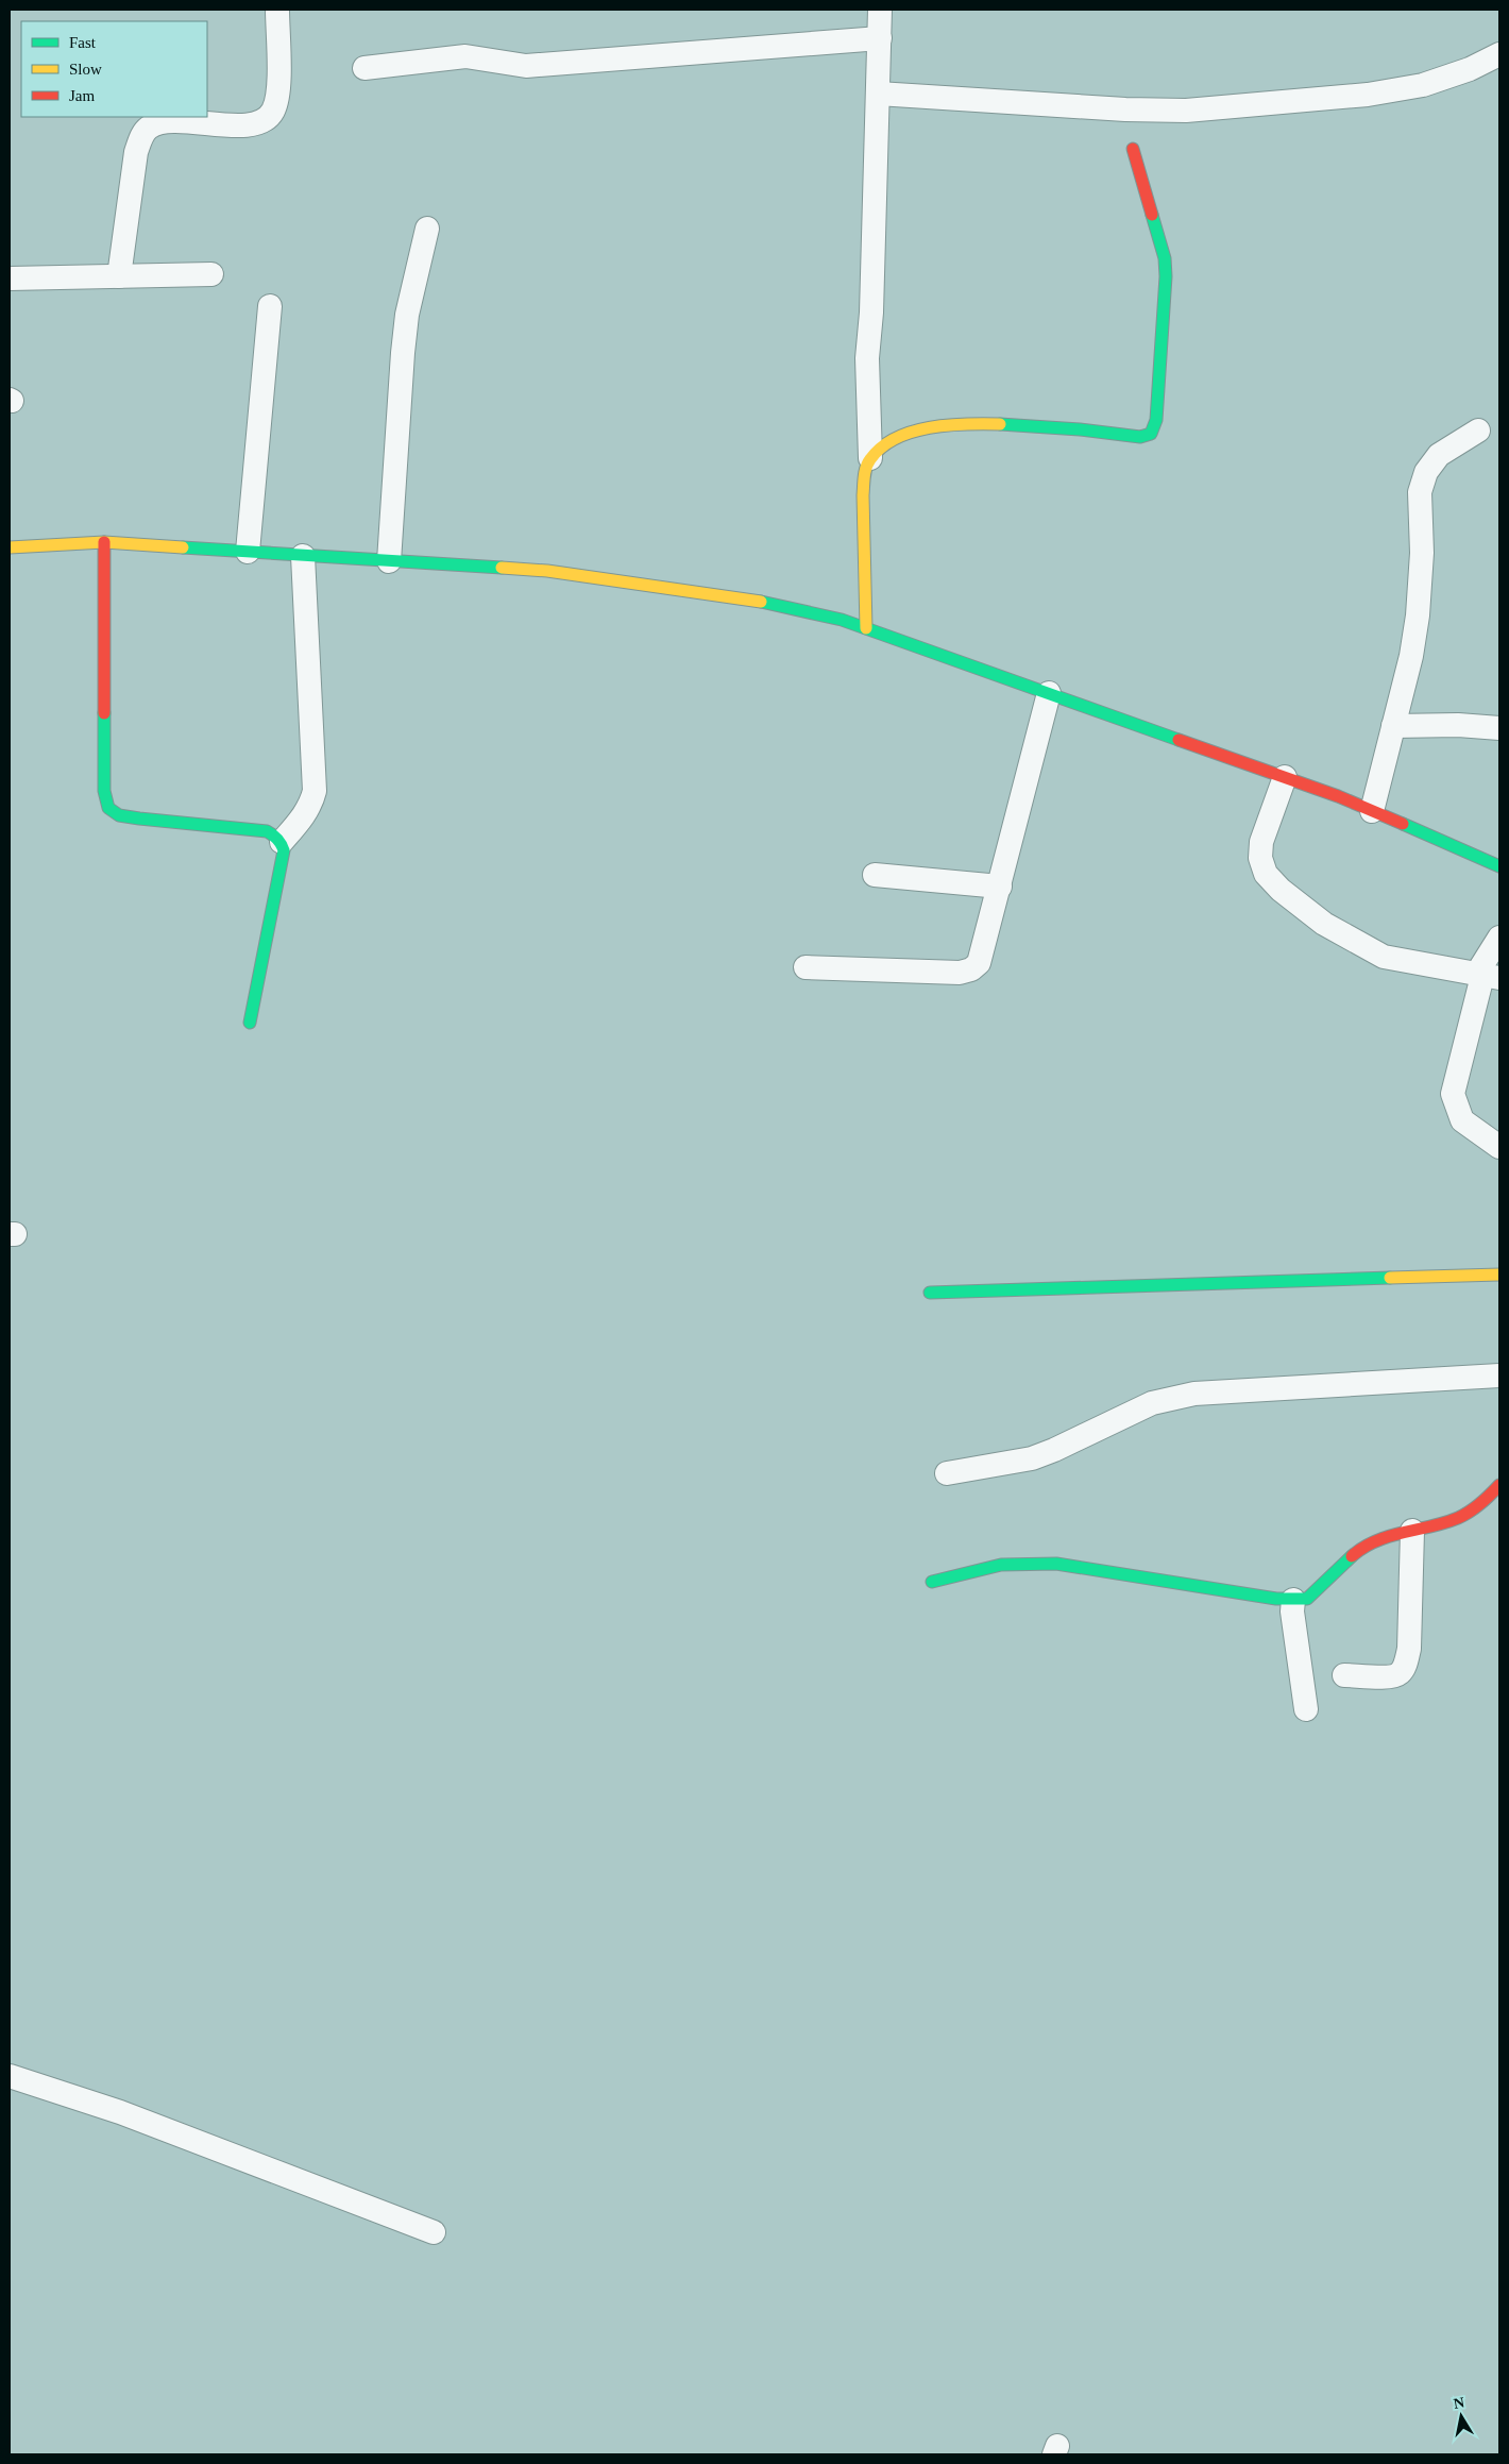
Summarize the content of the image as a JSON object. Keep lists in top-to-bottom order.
{
  "legend": ["Fast", "Slow", "Jam"],
  "north": "top"
}
